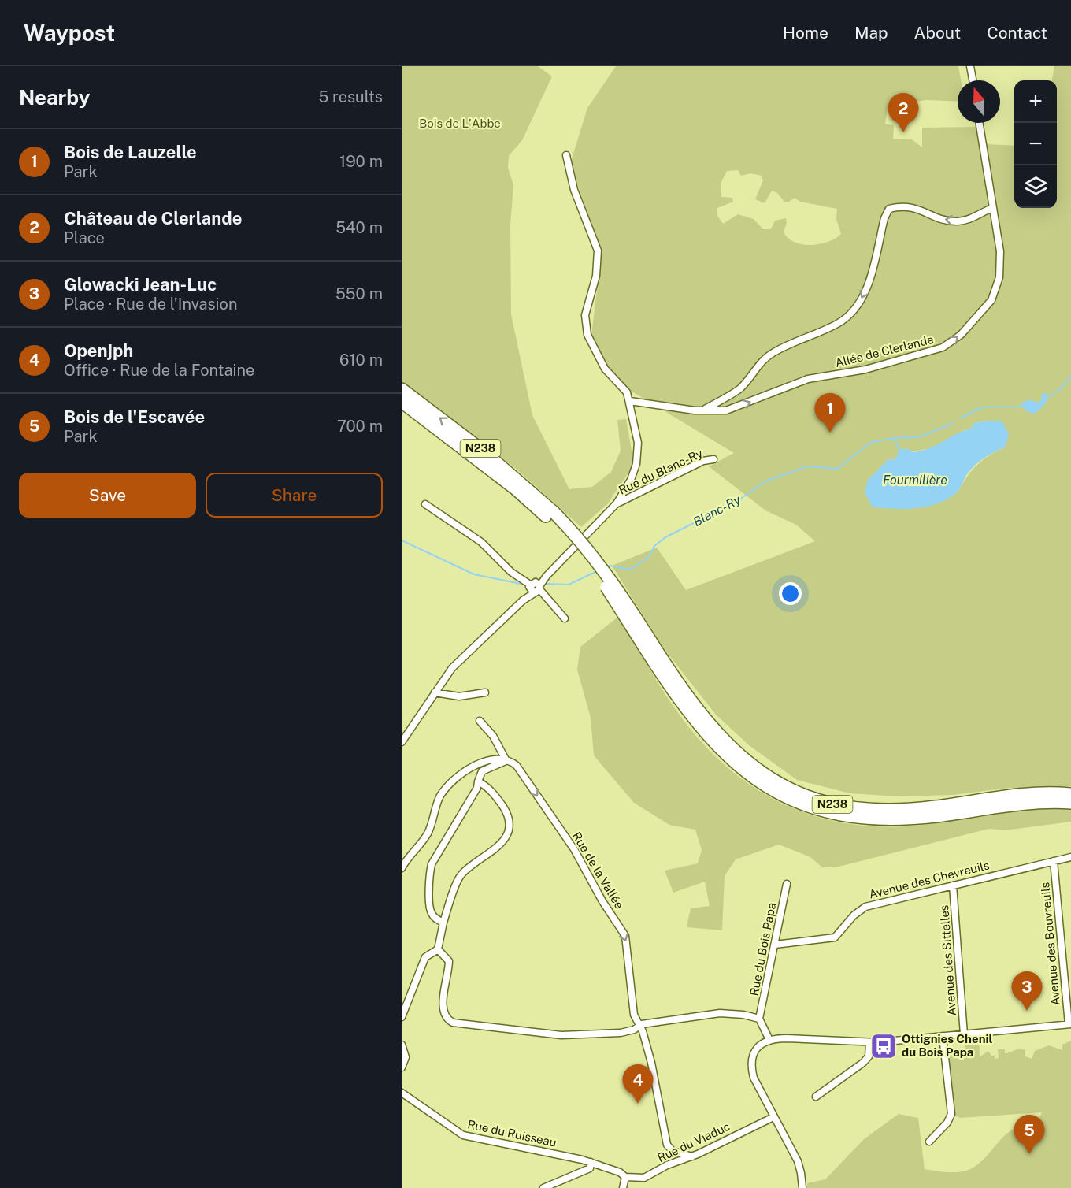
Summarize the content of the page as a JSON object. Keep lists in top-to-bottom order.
{
  "streets": {
    "highway": ["N238"],
    "street": [
      "Allée de Clerlande",
      "Rue du Blanc-Ry",
      "Rue de la Vallée",
      "Avenue des Chevreuils",
      "Avenue des Bouvreuils",
      "Rue du Bois Papa",
      "Avenue des Sittelles",
      "Rue du Ruisseau",
      "Rue du Viaduc"
    ]
  },
  "crossings": [
    ["Allée de Clerlande", "Rue du Blanc-Ry"],
    ["Rue de la Vallée", "Rue du Viaduc"],
    ["Avenue des Chevreuils", "Avenue des Bouvreuils"],
    ["Avenue des Chevreuils", "Rue du Bois Papa"],
    ["Avenue des Chevreuils", "Avenue des Sittelles"],
    ["Rue du Ruisseau", "Rue du Viaduc"]
  ],
  "one_way": ["Allée de Clerlande", "Rue de la Vallée"],
  "water": ["Fourmilière", "Blanc-Ry"],
  "parks": ["Bois de L'Abbe"],
  "places": {
    "bus stop": ["Ottignies Chenil du Bois Papa"]
  },
  "north": "top",
  "page": {
    "header": "Waypost",
    "nav": [
      "Home",
      "Map",
      "About",
      "Contact"
    ],
    "heading": ["Nearby", "5 results"],
    "map_buttons": ["+", "−"],
    "pins": [
      "2",
      "1",
      "3",
      "4",
      "5"
    ],
    "list": [
      {
        "mark": "1",
        "name": "Bois de Lauzelle",
        "note": "Park",
        "value": "190 m"
      },
      {
        "mark": "2",
        "name": "Château de Clerlande",
        "note": "Place",
        "value": "540 m"
      },
      {
        "mark": "3",
        "name": "Glowacki Jean-Luc",
        "note": "Place · Rue de l'Invasion",
        "value": "550 m"
      },
      {
        "mark": "4",
        "name": "Openjph",
        "note": "Office · Rue de la Fontaine",
        "value": "610 m"
      },
      {
        "mark": "5",
        "name": "Bois de l'Escavée",
        "note": "Park",
        "value": "700 m"
      }
    ],
    "buttons": ["Save", "Share"]
  }
}
